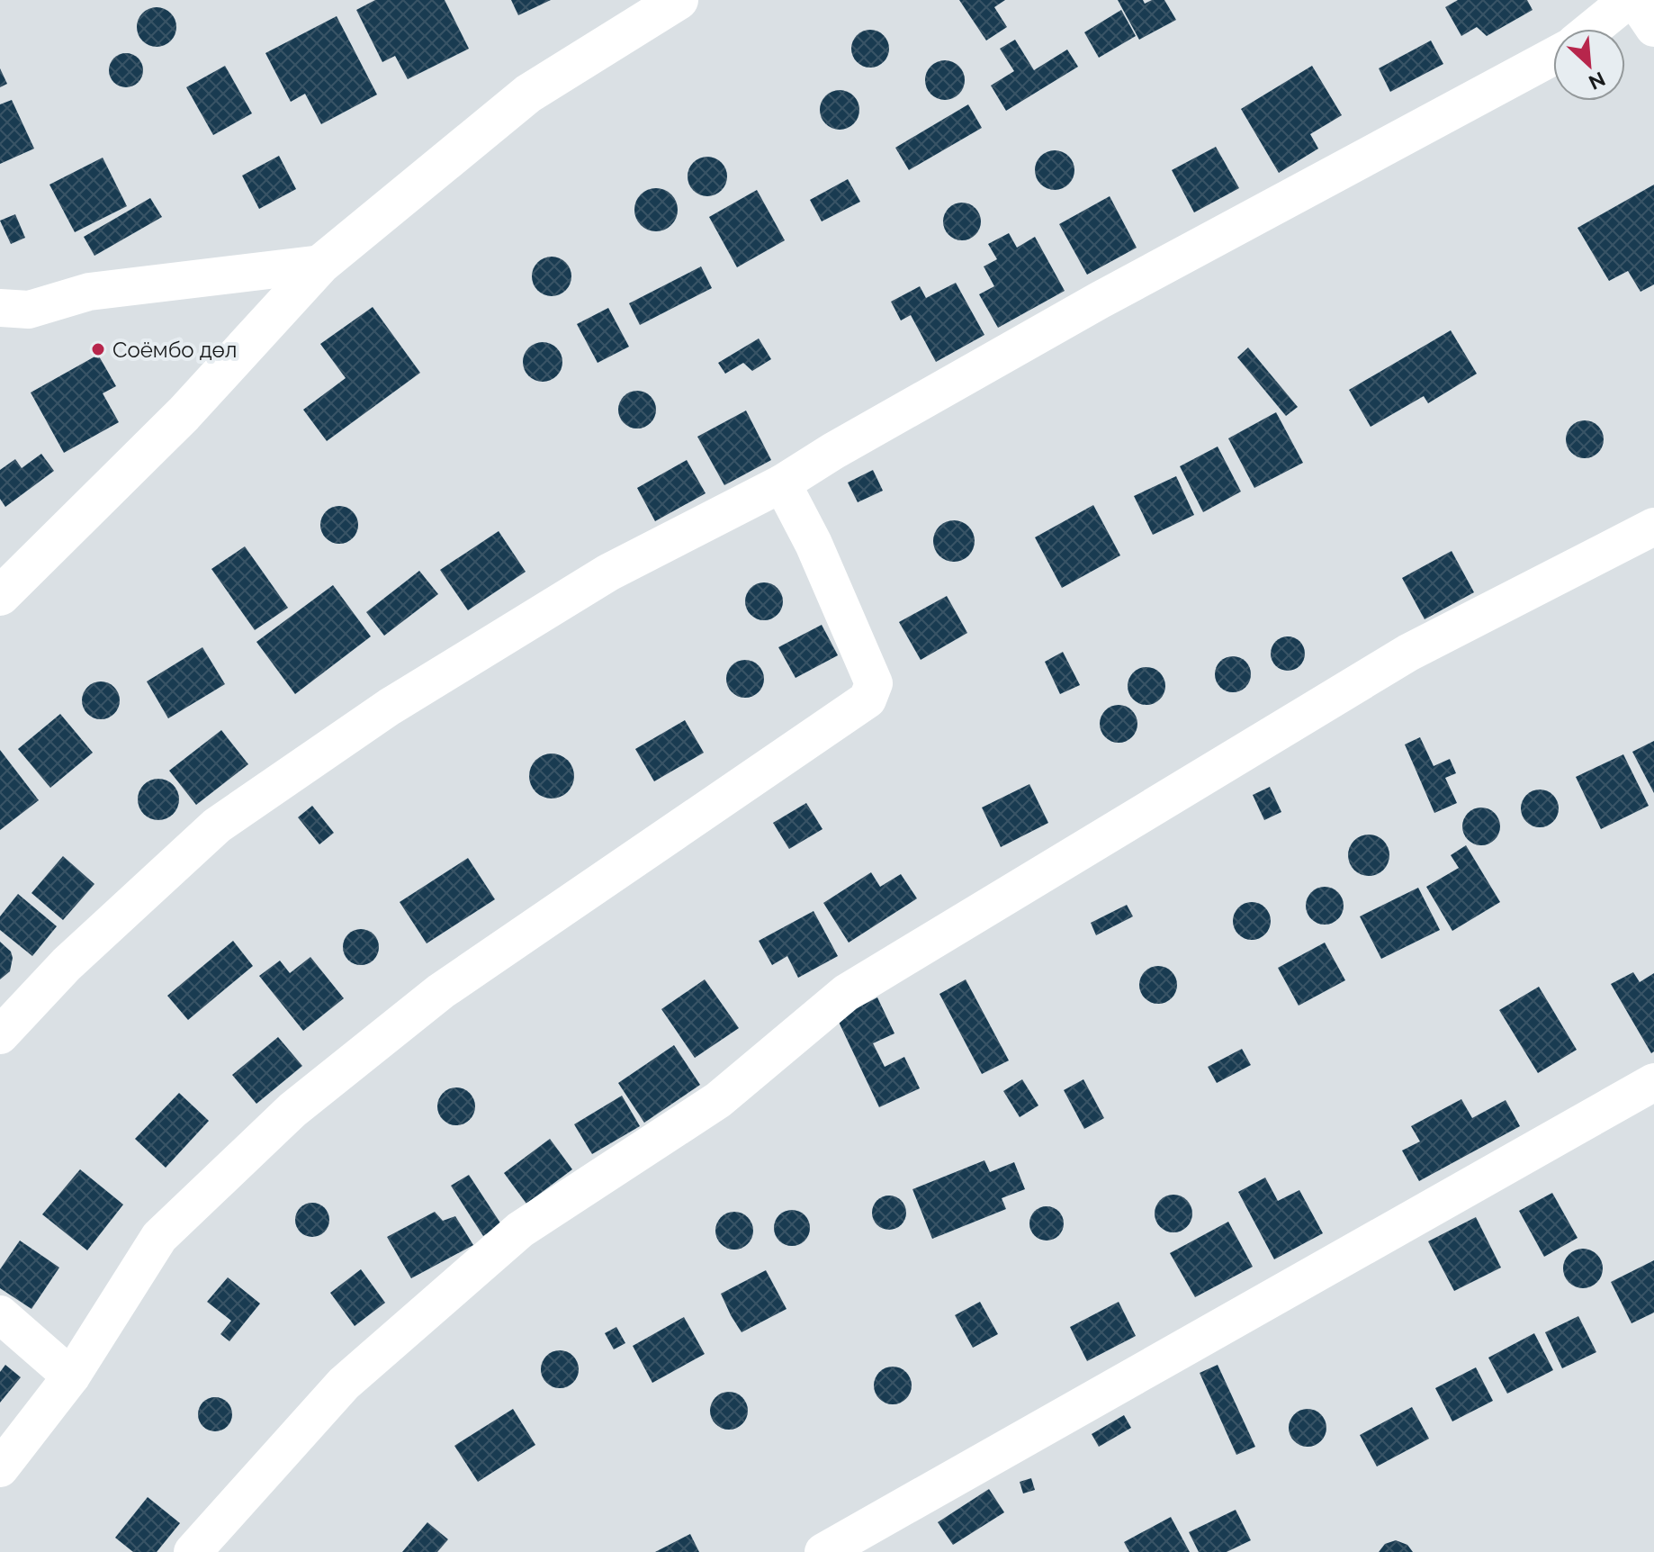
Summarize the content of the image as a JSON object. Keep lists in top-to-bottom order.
{
  "places": ["Соёмбо дөл"],
  "north": "bottom right"
}
